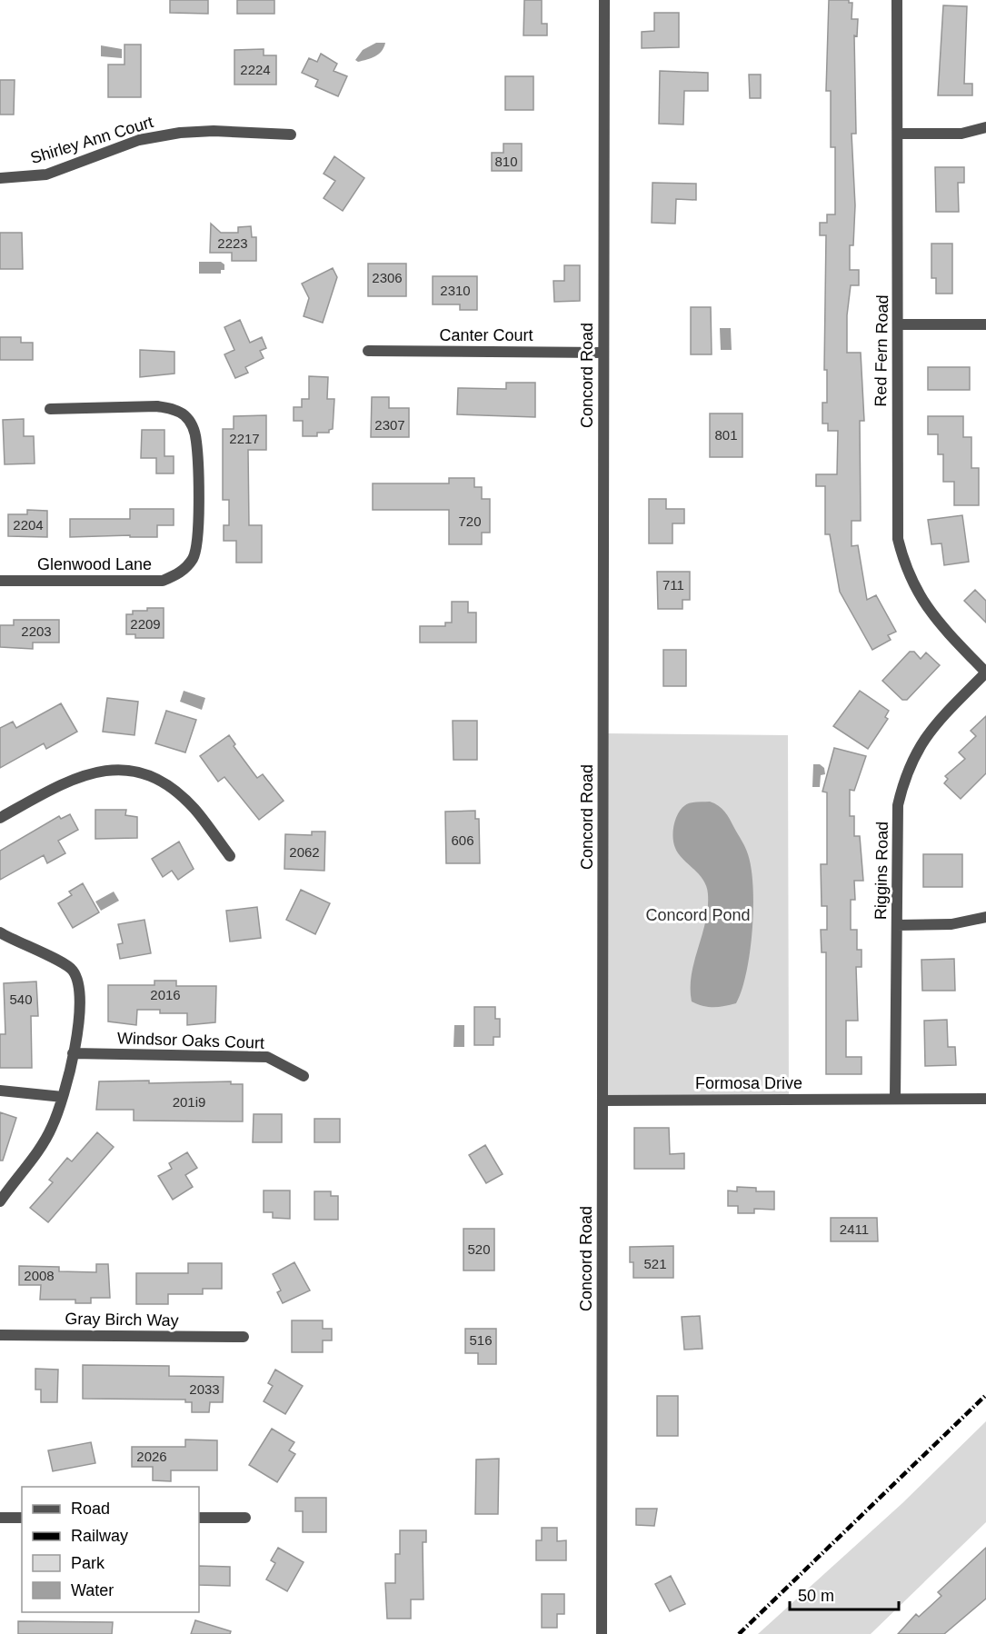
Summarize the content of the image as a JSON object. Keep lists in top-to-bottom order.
{
  "streets": {
    "street": [
      "Shirley Ann Court",
      "Canter Court",
      "Red Fern Road",
      "Concord Road",
      "Glenwood Lane",
      "Riggins Road",
      "Windsor Oaks Court",
      "Formosa Drive",
      "Gray Birch Way"
    ]
  },
  "crossings": [
    ["Canter Court", "Concord Road"],
    ["Red Fern Road", "Riggins Road"],
    ["Concord Road", "Formosa Drive"],
    ["Riggins Road", "Formosa Drive"]
  ],
  "parks": ["Concord Pond"],
  "house_numbers": [
    "2224",
    "810",
    "2223",
    "2306",
    "2310",
    "2307",
    "801",
    "2217",
    "720",
    "2204",
    "711",
    "2209",
    "2203",
    "606",
    "2062",
    "2016",
    "540",
    "201i9",
    "2411",
    "520",
    "521",
    "2008",
    "516",
    "2033",
    "2026"
  ],
  "legend": [
    "Road",
    "Railway",
    "Park",
    "Water"
  ],
  "scale_bar": "50 m"
}
